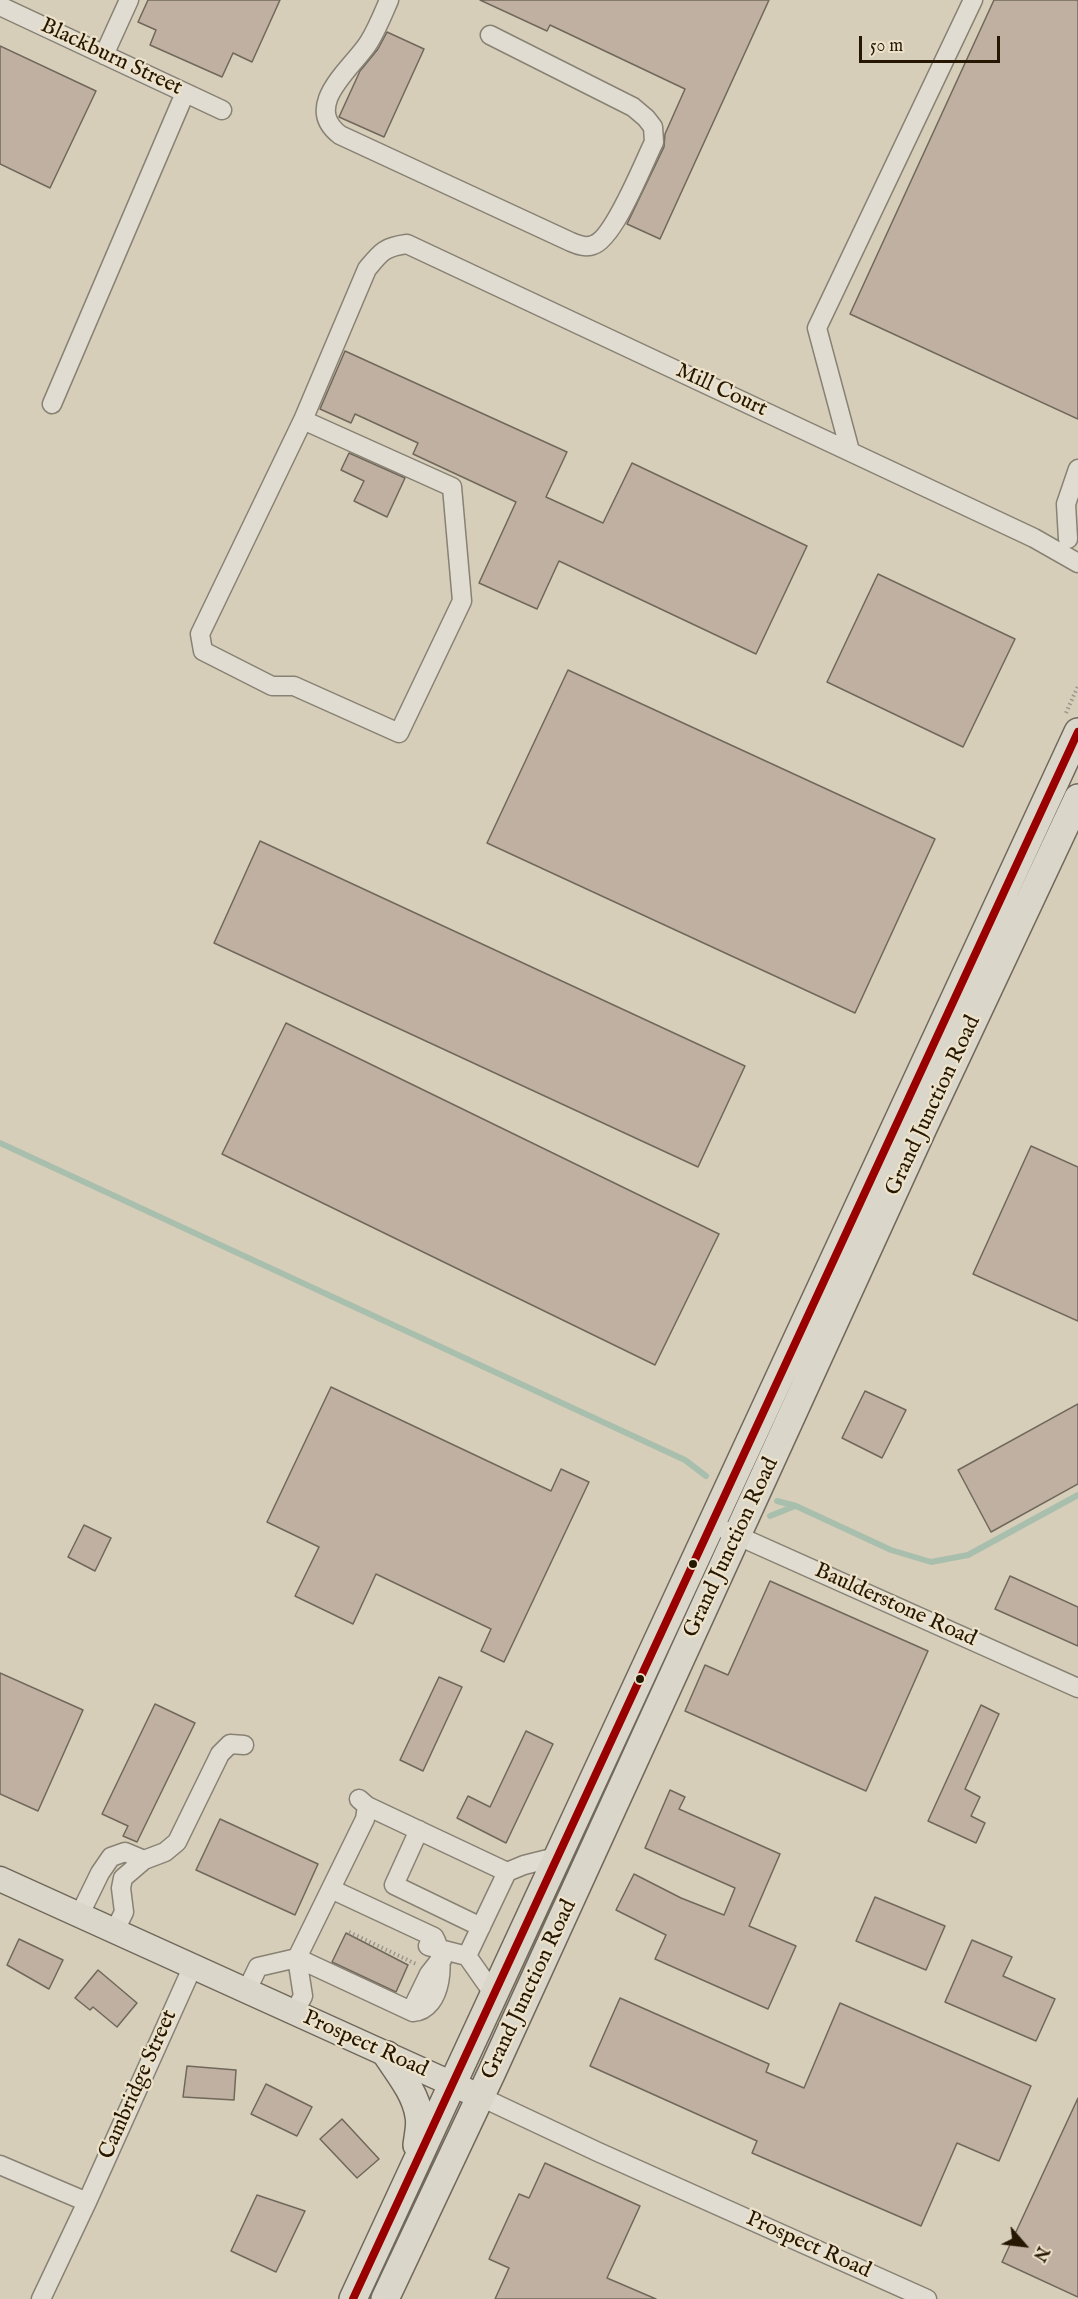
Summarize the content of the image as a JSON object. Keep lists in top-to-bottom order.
{
  "streets": {
    "highway": ["Grand Junction Road"],
    "main road": ["Prospect Road"],
    "street": [
      "Blackburn Street",
      "Mill Court",
      "Baulderstone Road",
      "Cambridge Street"
    ]
  },
  "crossings": [
    ["Grand Junction Road", "Baulderstone Road"],
    ["Grand Junction Road", "Prospect Road"],
    ["Prospect Road", "Cambridge Street"]
  ],
  "scale_bar": "50 m",
  "north": "bottom right"
}
